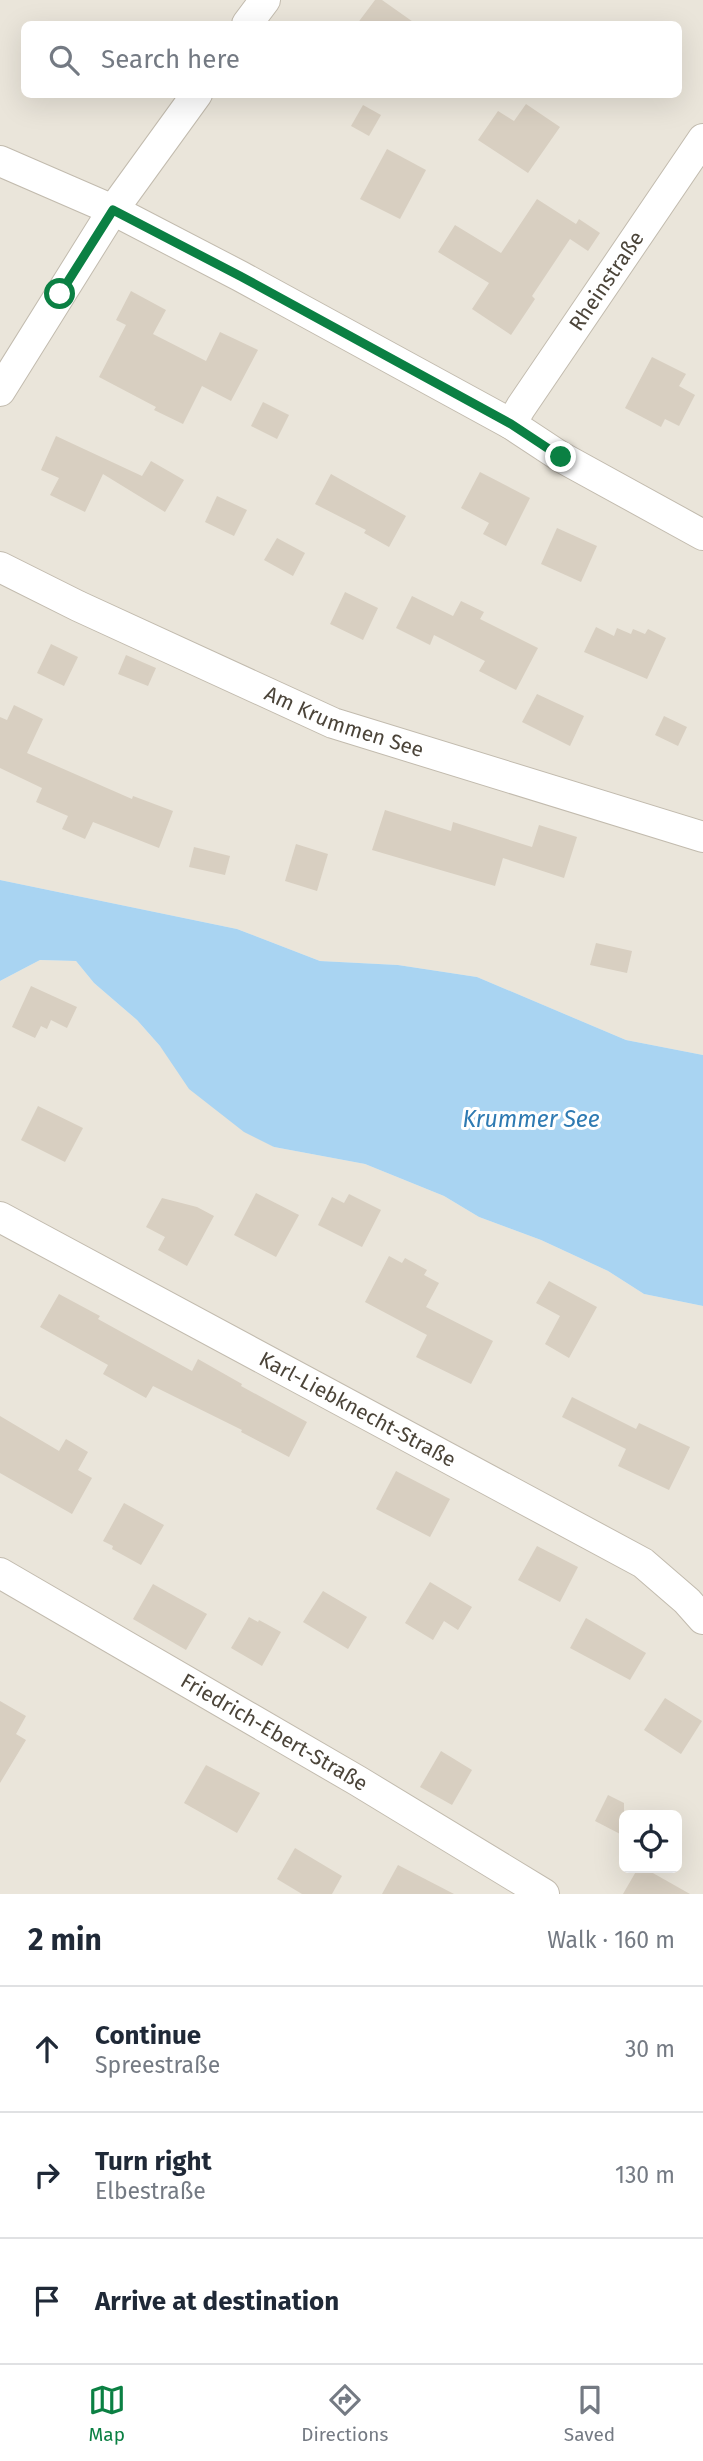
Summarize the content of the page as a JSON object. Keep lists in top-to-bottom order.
{
  "streets": {
    "street": [
      "Rheinstraße",
      "Am Krummen See",
      "Karl-Liebknecht-Straße",
      "Friedrich-Ebert-Straße"
    ]
  },
  "water": ["Krummer See"],
  "page": {
    "search": "Search here",
    "heading": ["2 min", "Walk · 160 m"],
    "list": [
      ["Continue", "Spreestraße", "30 m"],
      ["Turn right", "Elbestraße", "130 m"],
      "Arrive at destination"
    ],
    "nav": ["Map", "Directions", "Saved"]
  }
}
